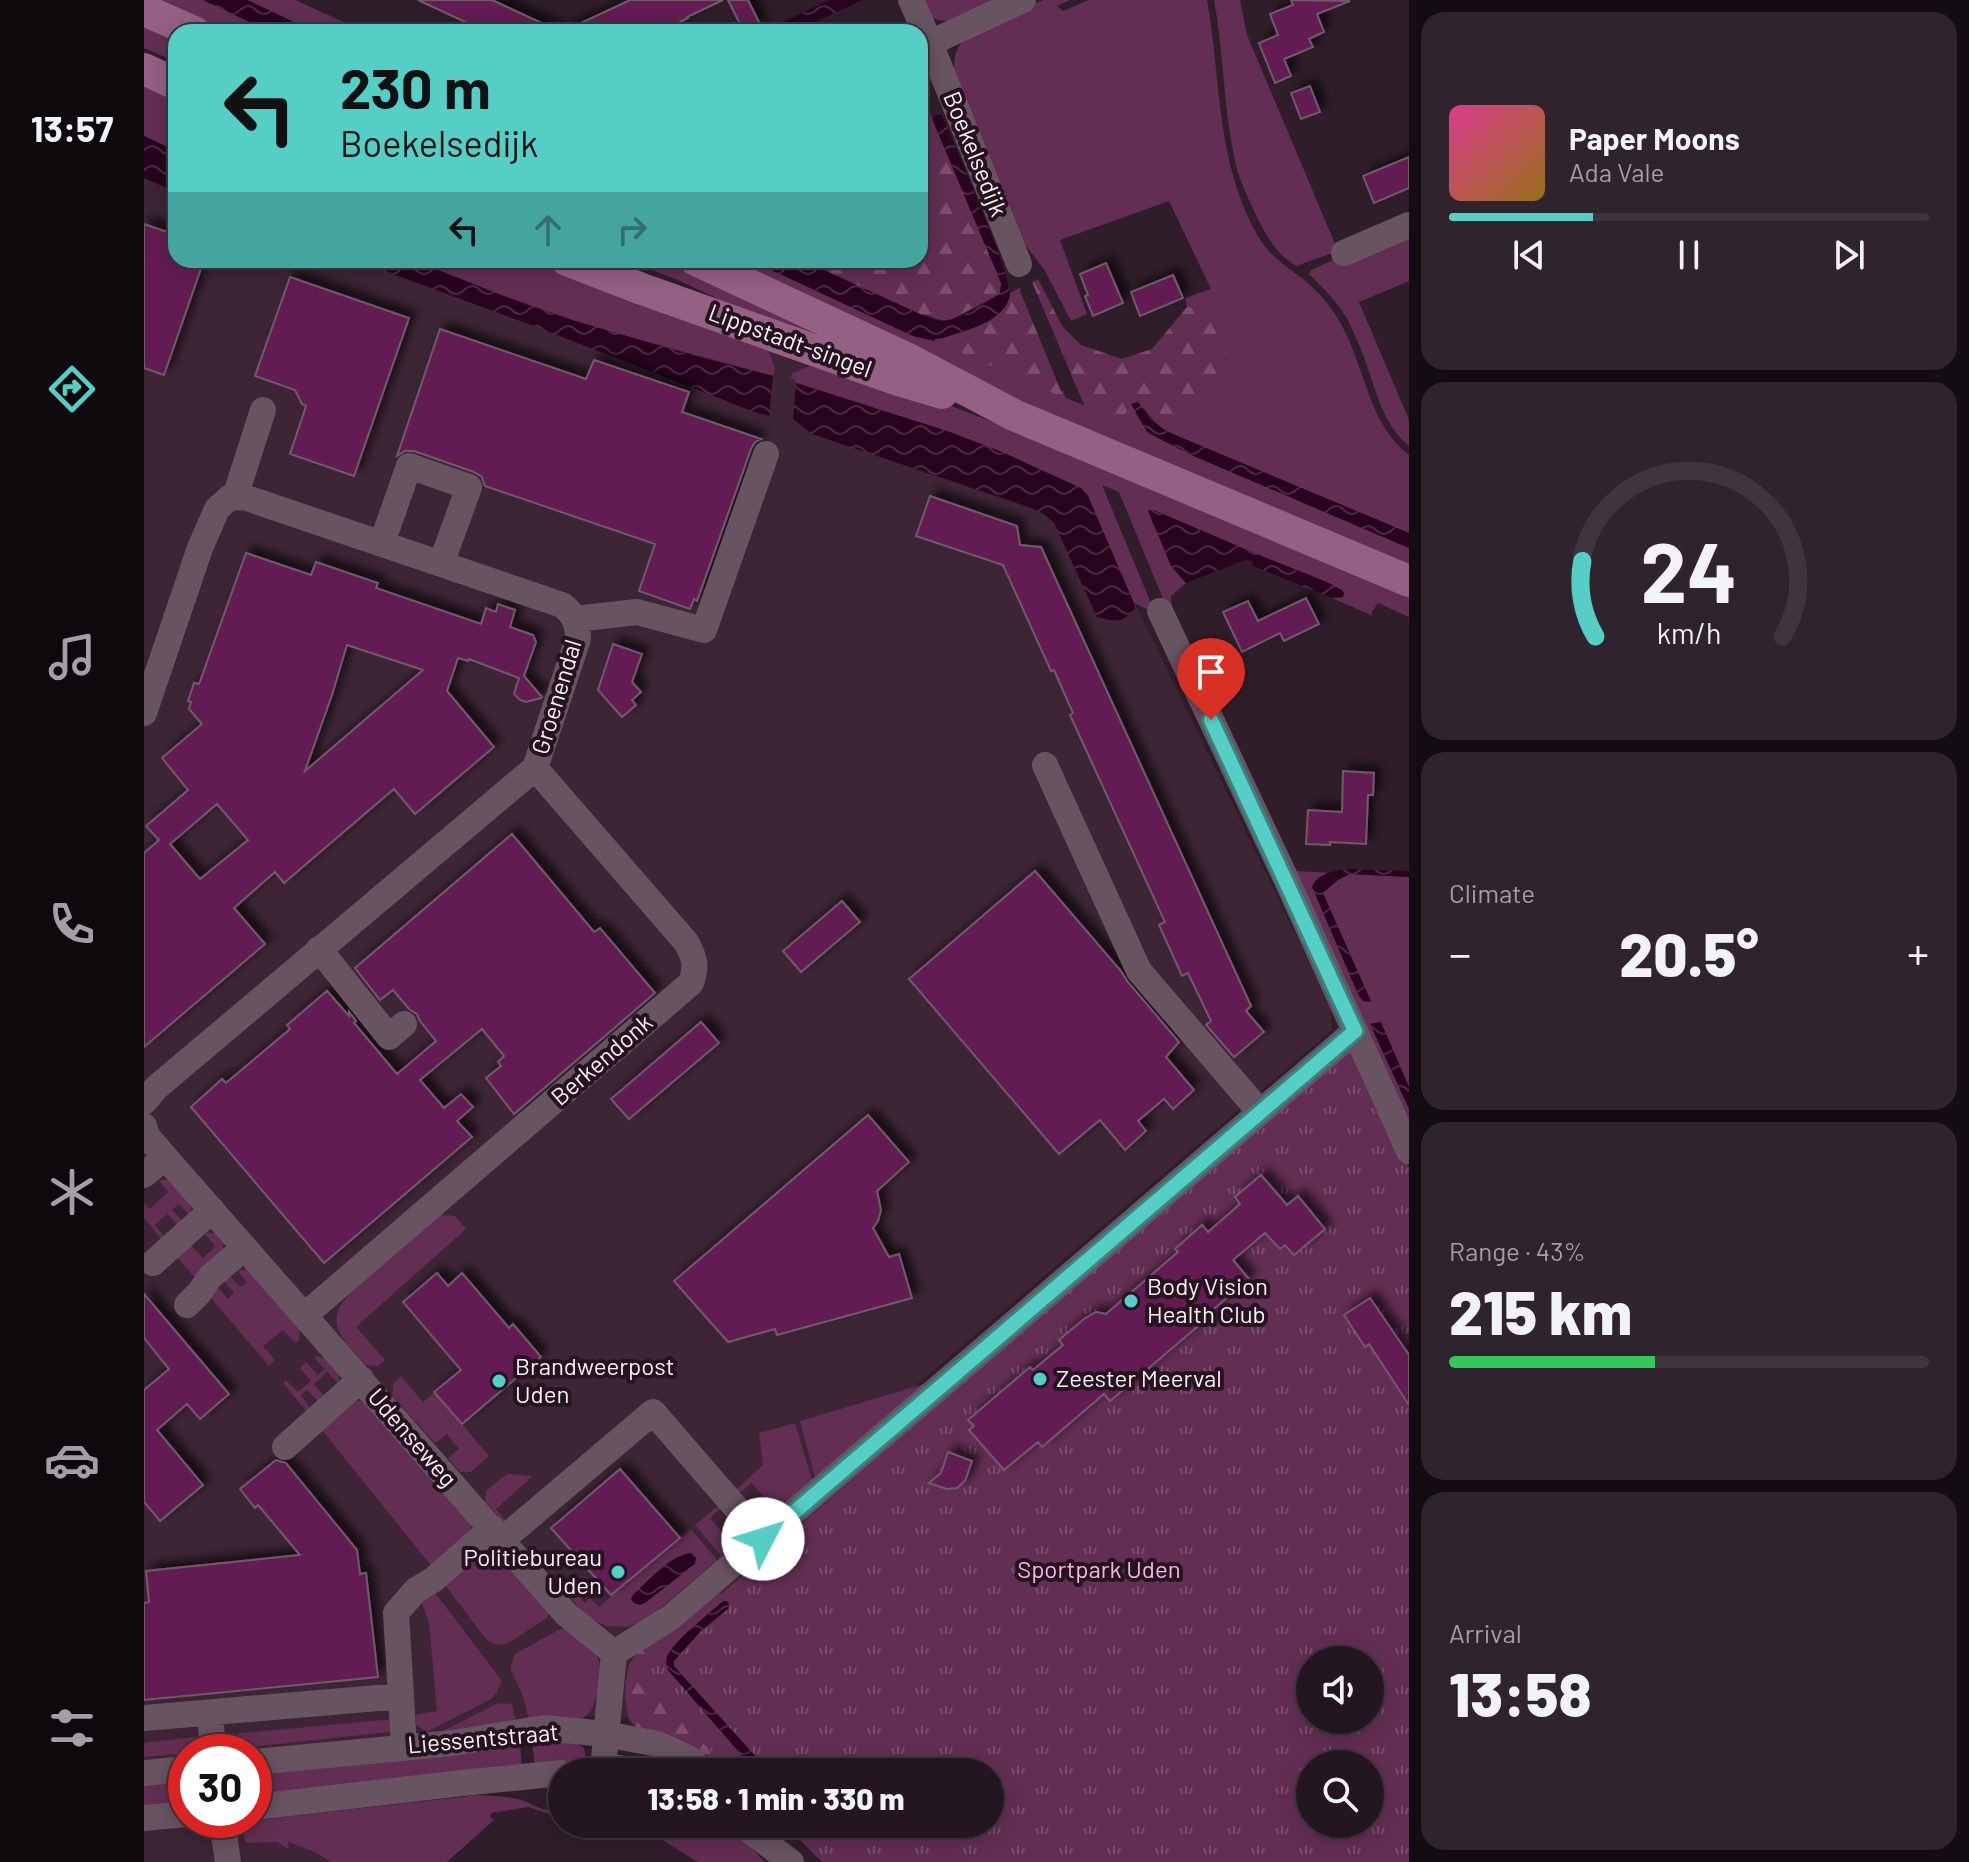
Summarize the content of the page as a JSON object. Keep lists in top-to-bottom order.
{
  "streets": {
    "main road": ["Lippstadt-singel"],
    "street": [
      "Boekelsedijk",
      "Groenendal",
      "Berkendonk",
      "Udenseweg",
      "Liessentstraat"
    ]
  },
  "crossings": [
    ["Groenendal", "Berkendonk"],
    ["Berkendonk", "Udenseweg"]
  ],
  "parks": ["Sportpark Uden"],
  "places": [
    "Body Vision Health Club",
    "Zeester Meerval",
    "Brandweerpost Uden",
    "Politiebureau Uden"
  ],
  "page": {
    "tabs": "13:57",
    "turn": ["230 m", "Boekelsedijk"],
    "song": ["Paper Moons", "Ada Vale"],
    "tile": [
      "Climate",
      ["Range · 43%", "215 km"],
      ["Arrival", "13:58"]
    ],
    "heat": ["−", "20.5°", "+"],
    "limit": "30",
    "trip": "13:58 · 1 min · 330 m",
    "gauge": ["24", "km/h"]
  }
}
